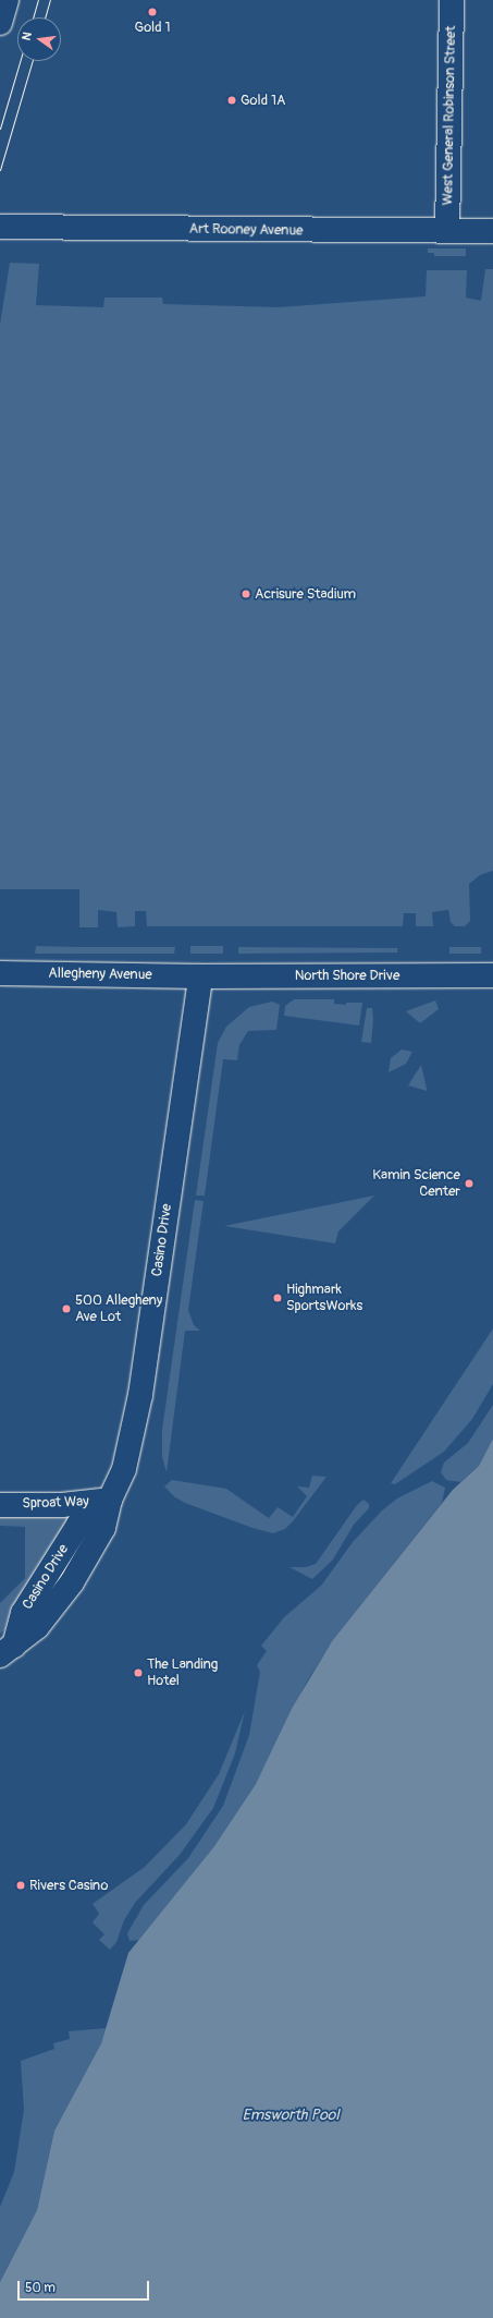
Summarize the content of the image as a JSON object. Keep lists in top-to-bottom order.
{
  "streets": {
    "main road": [
      "West General Robinson Street",
      "Art Rooney Avenue",
      "Allegheny Avenue",
      "North Shore Drive",
      "Casino Drive",
      "Sproat Way"
    ]
  },
  "crossings": [
    ["West General Robinson Street", "Art Rooney Avenue"],
    ["Allegheny Avenue", "North Shore Drive"],
    ["Allegheny Avenue", "Casino Drive"],
    ["North Shore Drive", "Casino Drive"],
    ["Casino Drive", "Sproat Way"]
  ],
  "water": ["Emsworth Pool"],
  "places": [
    "Gold 1",
    "Gold 1A",
    "Acrisure Stadium",
    "Kamin Science Center",
    "Highmark SportsWorks",
    "500 Allegheny Ave Lot",
    "The Landing Hotel",
    "Rivers Casino"
  ],
  "scale_bar": "50 m",
  "north": "left"
}
